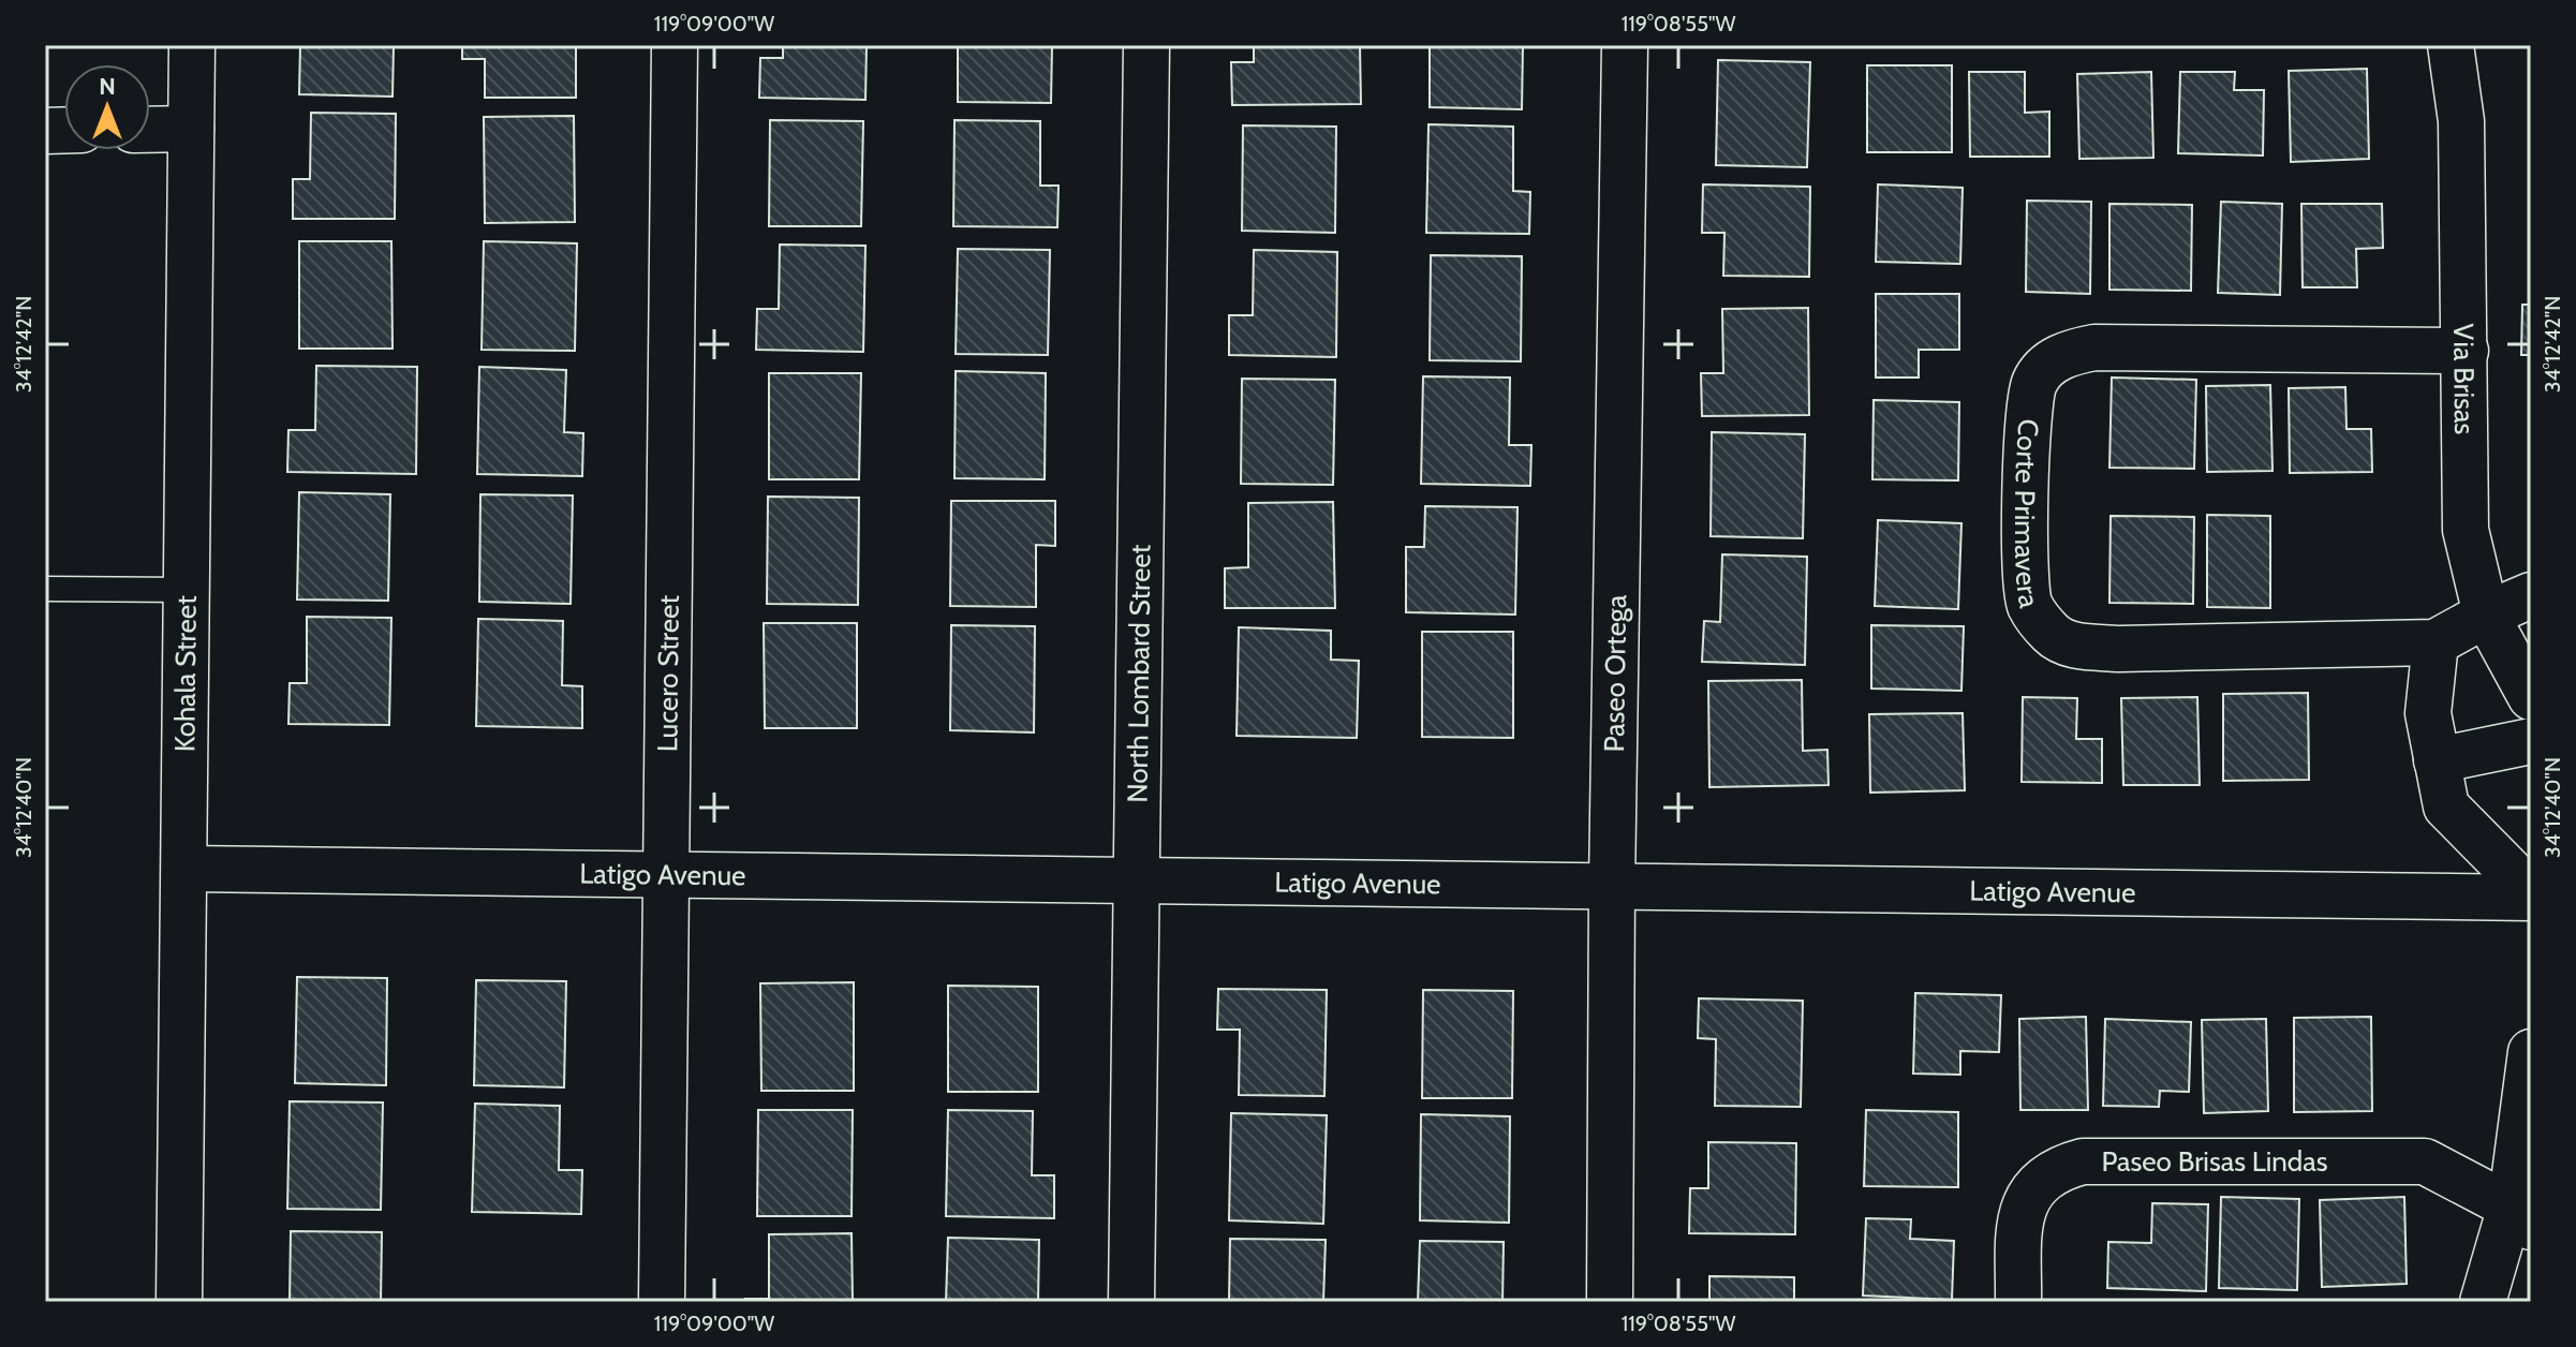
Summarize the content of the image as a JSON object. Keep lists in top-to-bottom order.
{
  "streets": {
    "street": [
      "Via Brisas",
      "Corte Primavera",
      "Kohala Street",
      "Lucero Street",
      "North Lombard Street",
      "Paseo Ortega",
      "Latigo Avenue",
      "Paseo Brisas Lindas"
    ]
  },
  "crossings": [
    ["Via Brisas", "Corte Primavera"],
    ["Kohala Street", "Latigo Avenue"],
    ["Lucero Street", "Latigo Avenue"],
    ["North Lombard Street", "Latigo Avenue"],
    ["Paseo Ortega", "Latigo Avenue"]
  ],
  "north": "top",
  "coordinates": [
    "119°09'00\"W",
    "119°08'55\"W",
    "34°12'42\"N",
    "34°12'40\"N"
  ]
}
